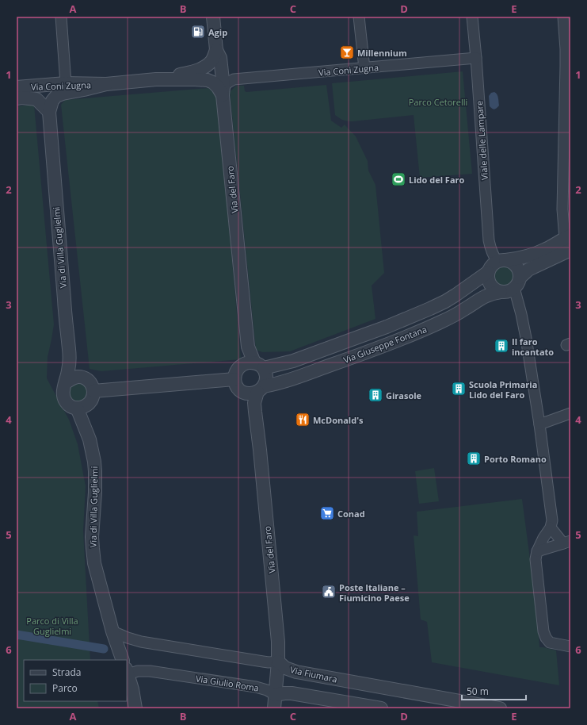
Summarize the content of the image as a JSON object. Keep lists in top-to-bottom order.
{
  "streets": {
    "street": [
      "Via Coni Zugna",
      "Viale delle Lampare",
      "Via del Faro",
      "Via di Villa Guglielmi",
      "Via Giuseppe Fontana",
      "Via Fiumara",
      "Via Giulio Roma"
    ]
  },
  "crossings": [
    ["Via Coni Zugna", "Viale delle Lampare"],
    ["Via Coni Zugna", "Via del Faro"],
    ["Via Coni Zugna", "Via di Villa Guglielmi"],
    ["Viale delle Lampare", "Via Giuseppe Fontana"],
    ["Via del Faro", "Via Giuseppe Fontana"],
    ["Via del Faro", "Via Fiumara"],
    ["Via del Faro", "Via Giulio Roma"]
  ],
  "parks": ["Parco Cetorelli", "Parco di Villa Guglielmi"],
  "places": {
    "fuel station": ["Agip"],
    "bar": ["Millennium"],
    "sports": ["Lido del Faro"],
    "building": [
      "Il faro incantato",
      "Scuola Primaria Lido del Faro",
      "Girasole",
      "Porto Romano"
    ],
    "restaurant": ["McDonald's"],
    "supermarket": ["Conad"],
    "public building": ["Poste Italiane – Fiumicino Paese"]
  },
  "legend": ["Strada", "Parco"],
  "scale_bar": "50 m",
  "grid": {
    "columns": [
      "A",
      "B",
      "C",
      "D",
      "E"
    ],
    "rows": [
      "1",
      "2",
      "3",
      "4",
      "5",
      "6"
    ]
  }
}
